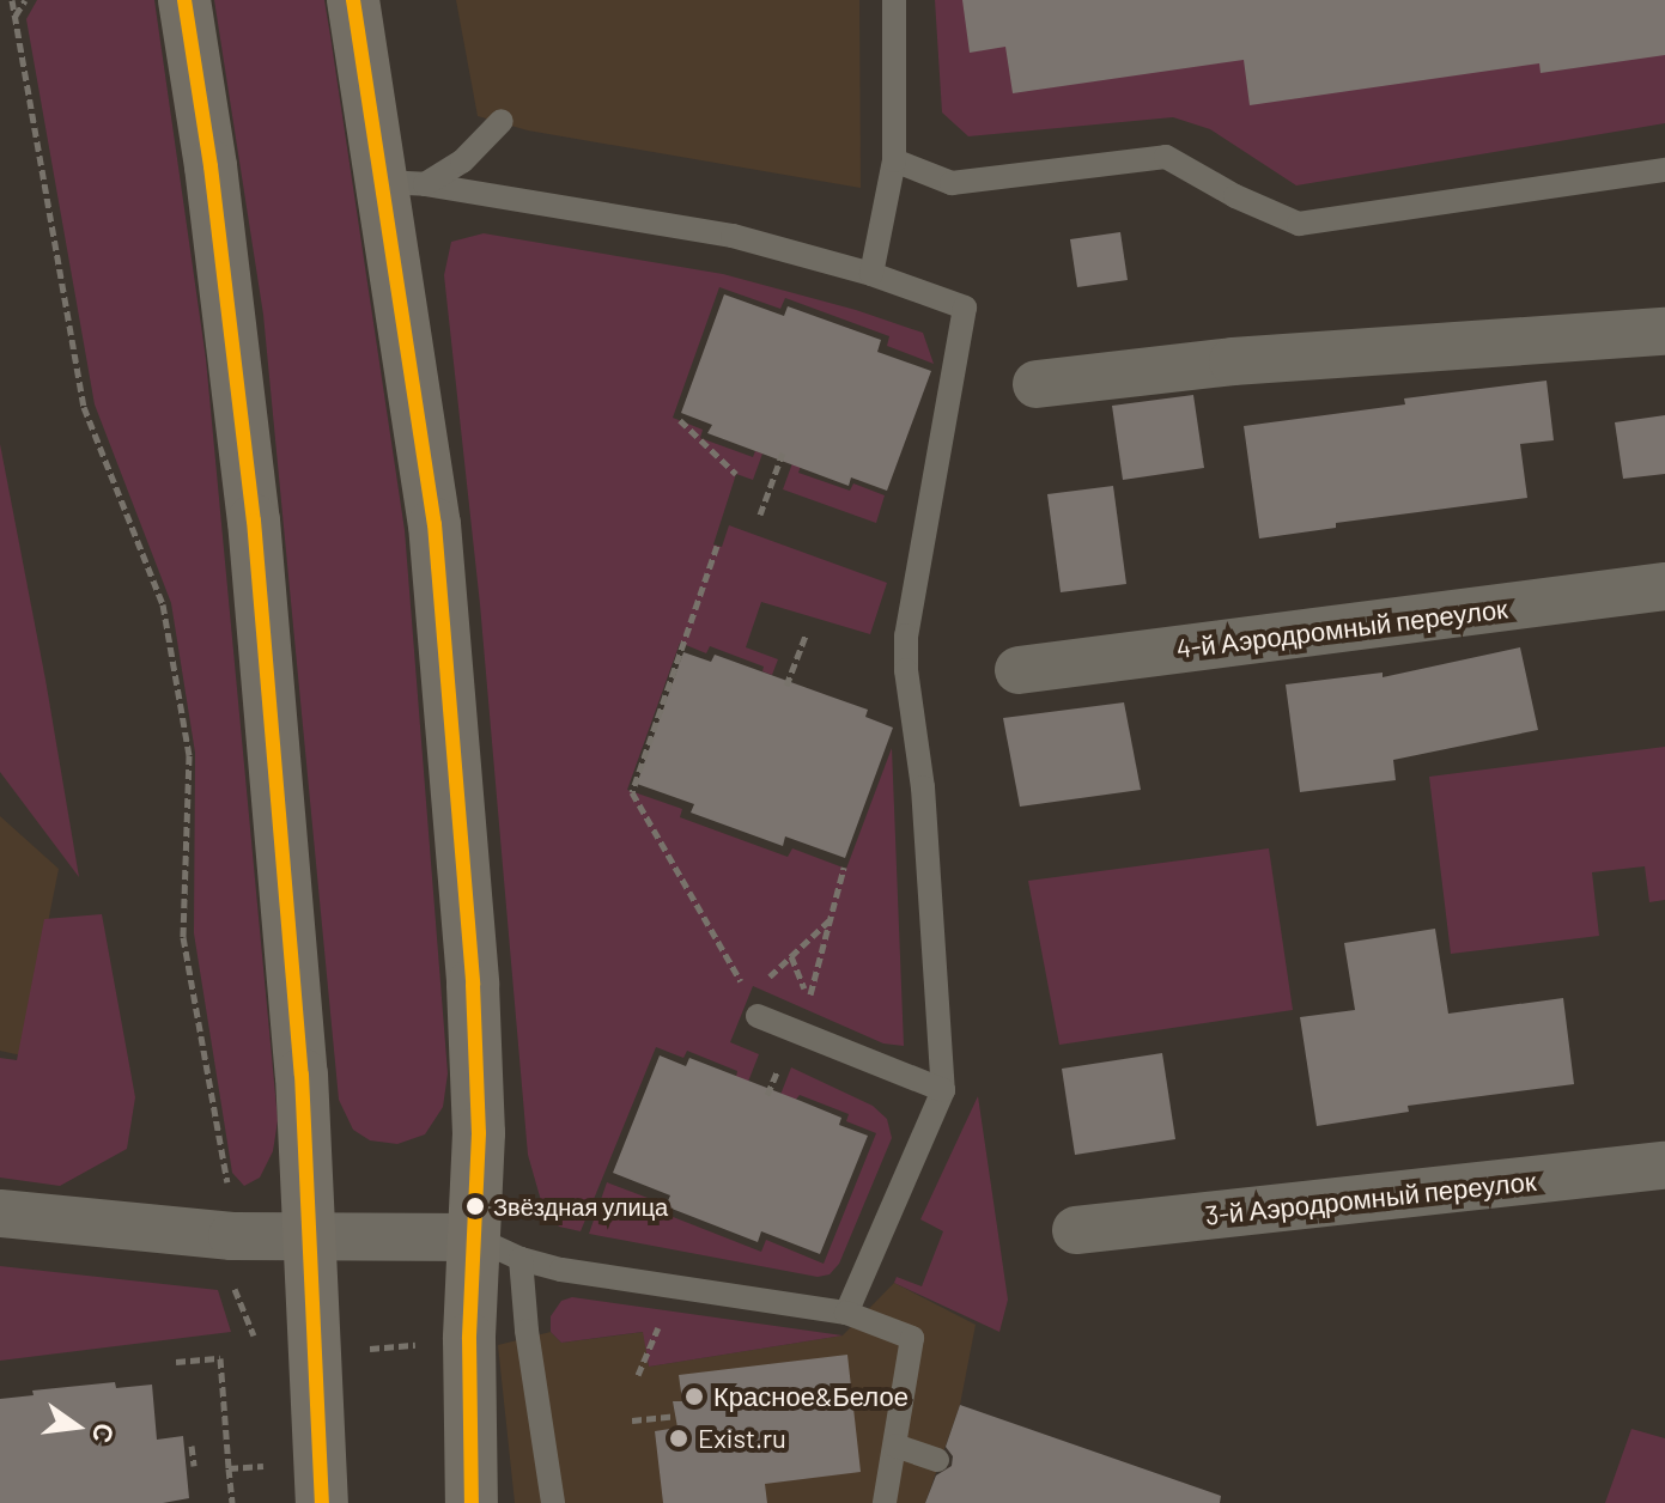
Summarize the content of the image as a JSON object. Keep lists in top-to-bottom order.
{
  "streets": {
    "street": ["4-й Аэродромный переулок", "3-й Аэродромный переулок"]
  },
  "places": ["Звёздная улица", "Красное&Белое", "Exist.ru"],
  "north": "right"
}
